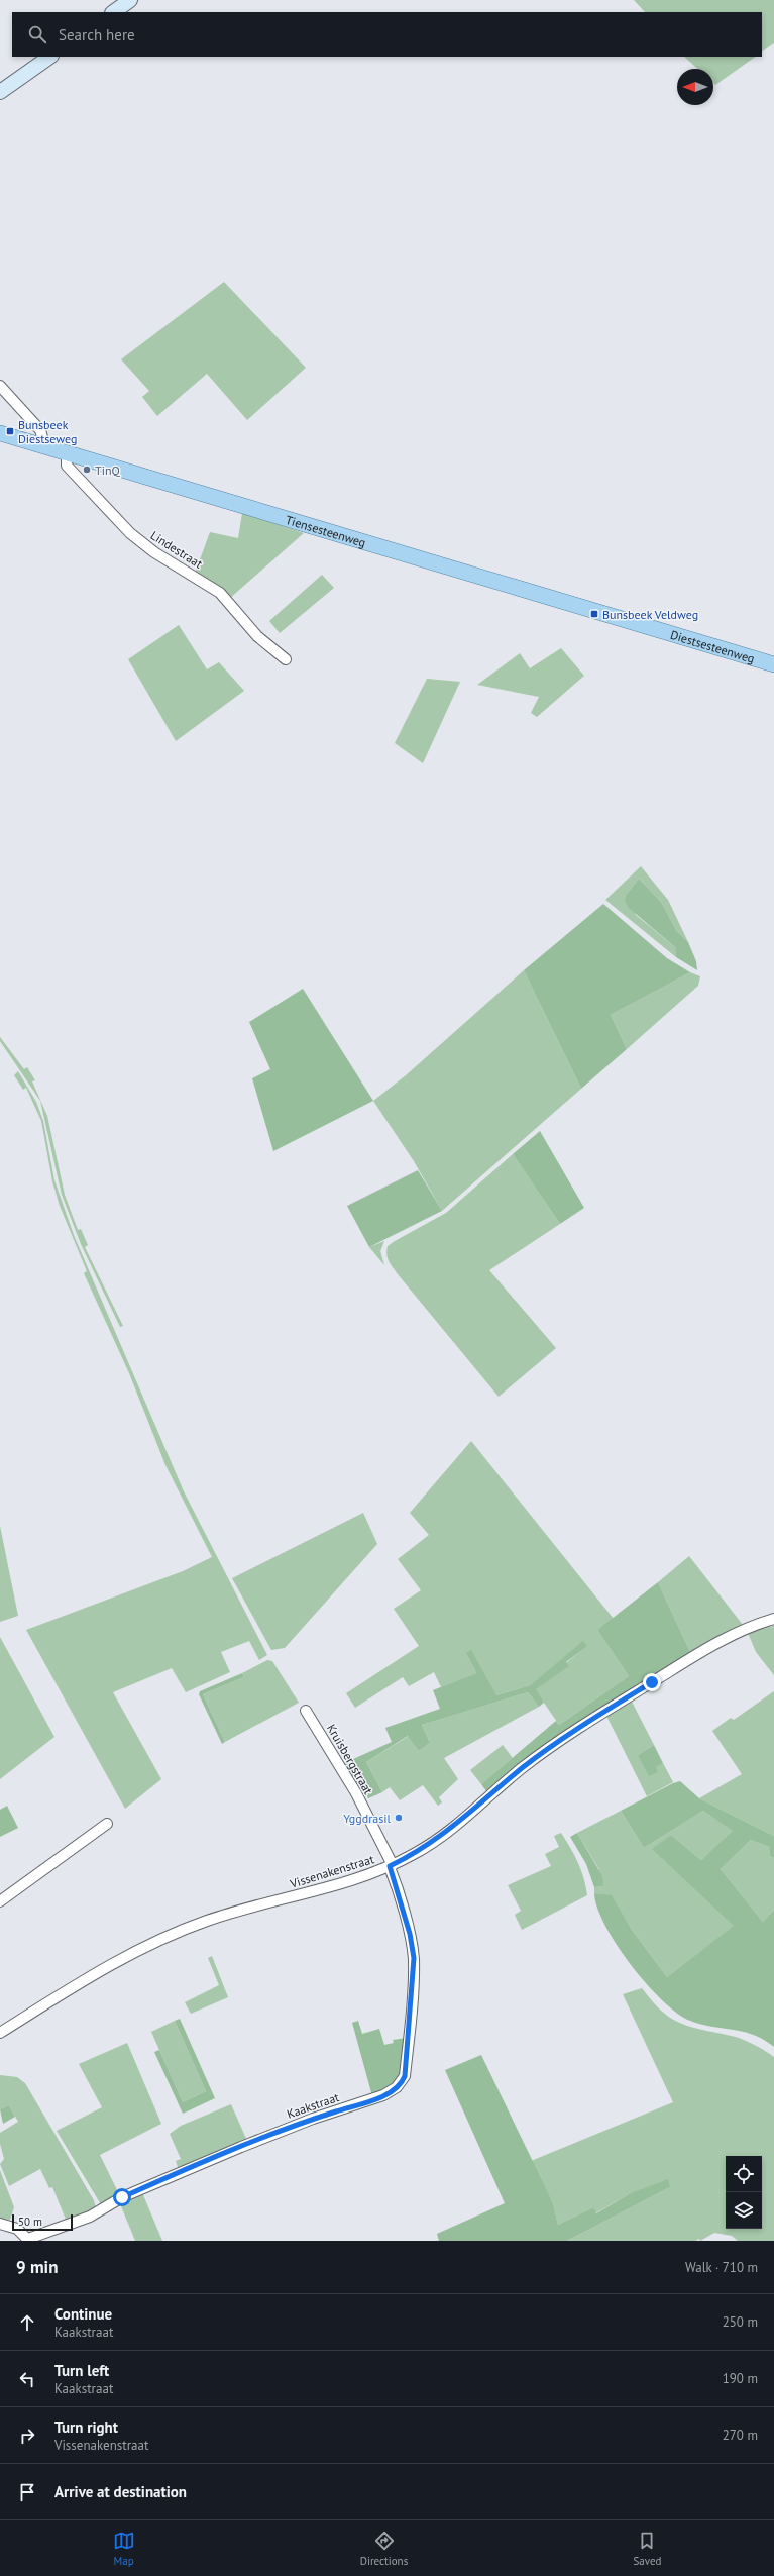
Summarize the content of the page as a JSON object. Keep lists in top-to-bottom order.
{
  "streets": {
    "main road": ["Tiensesteenweg", "Diestsesteenweg"],
    "street": [
      "Lindestraat",
      "Kruisbergstraat",
      "Vissenakenstraat",
      "Kaakstraat"
    ]
  },
  "crossings": [
    ["Tiensesteenweg", "Lindestraat"],
    ["Tiensesteenweg", "Diestsesteenweg"],
    ["Kruisbergstraat", "Vissenakenstraat"],
    ["Kruisbergstraat", "Kaakstraat"],
    ["Vissenakenstraat", "Kaakstraat"]
  ],
  "places": {
    "transit": ["Bunsbeek Diestseweg", "Bunsbeek Veldweg"],
    "other": ["TinQ", "Yggdrasil"]
  },
  "scale_bar": "50 m",
  "north": "left",
  "page": {
    "search": "Search here",
    "scale": "50 m",
    "heading": ["9 min", "Walk · 710 m"],
    "list": [
      ["Continue", "Kaakstraat", "250 m"],
      ["Turn left", "Kaakstraat", "190 m"],
      ["Turn right", "Vissenakenstraat", "270 m"],
      "Arrive at destination"
    ],
    "nav": ["Map", "Directions", "Saved"]
  }
}
